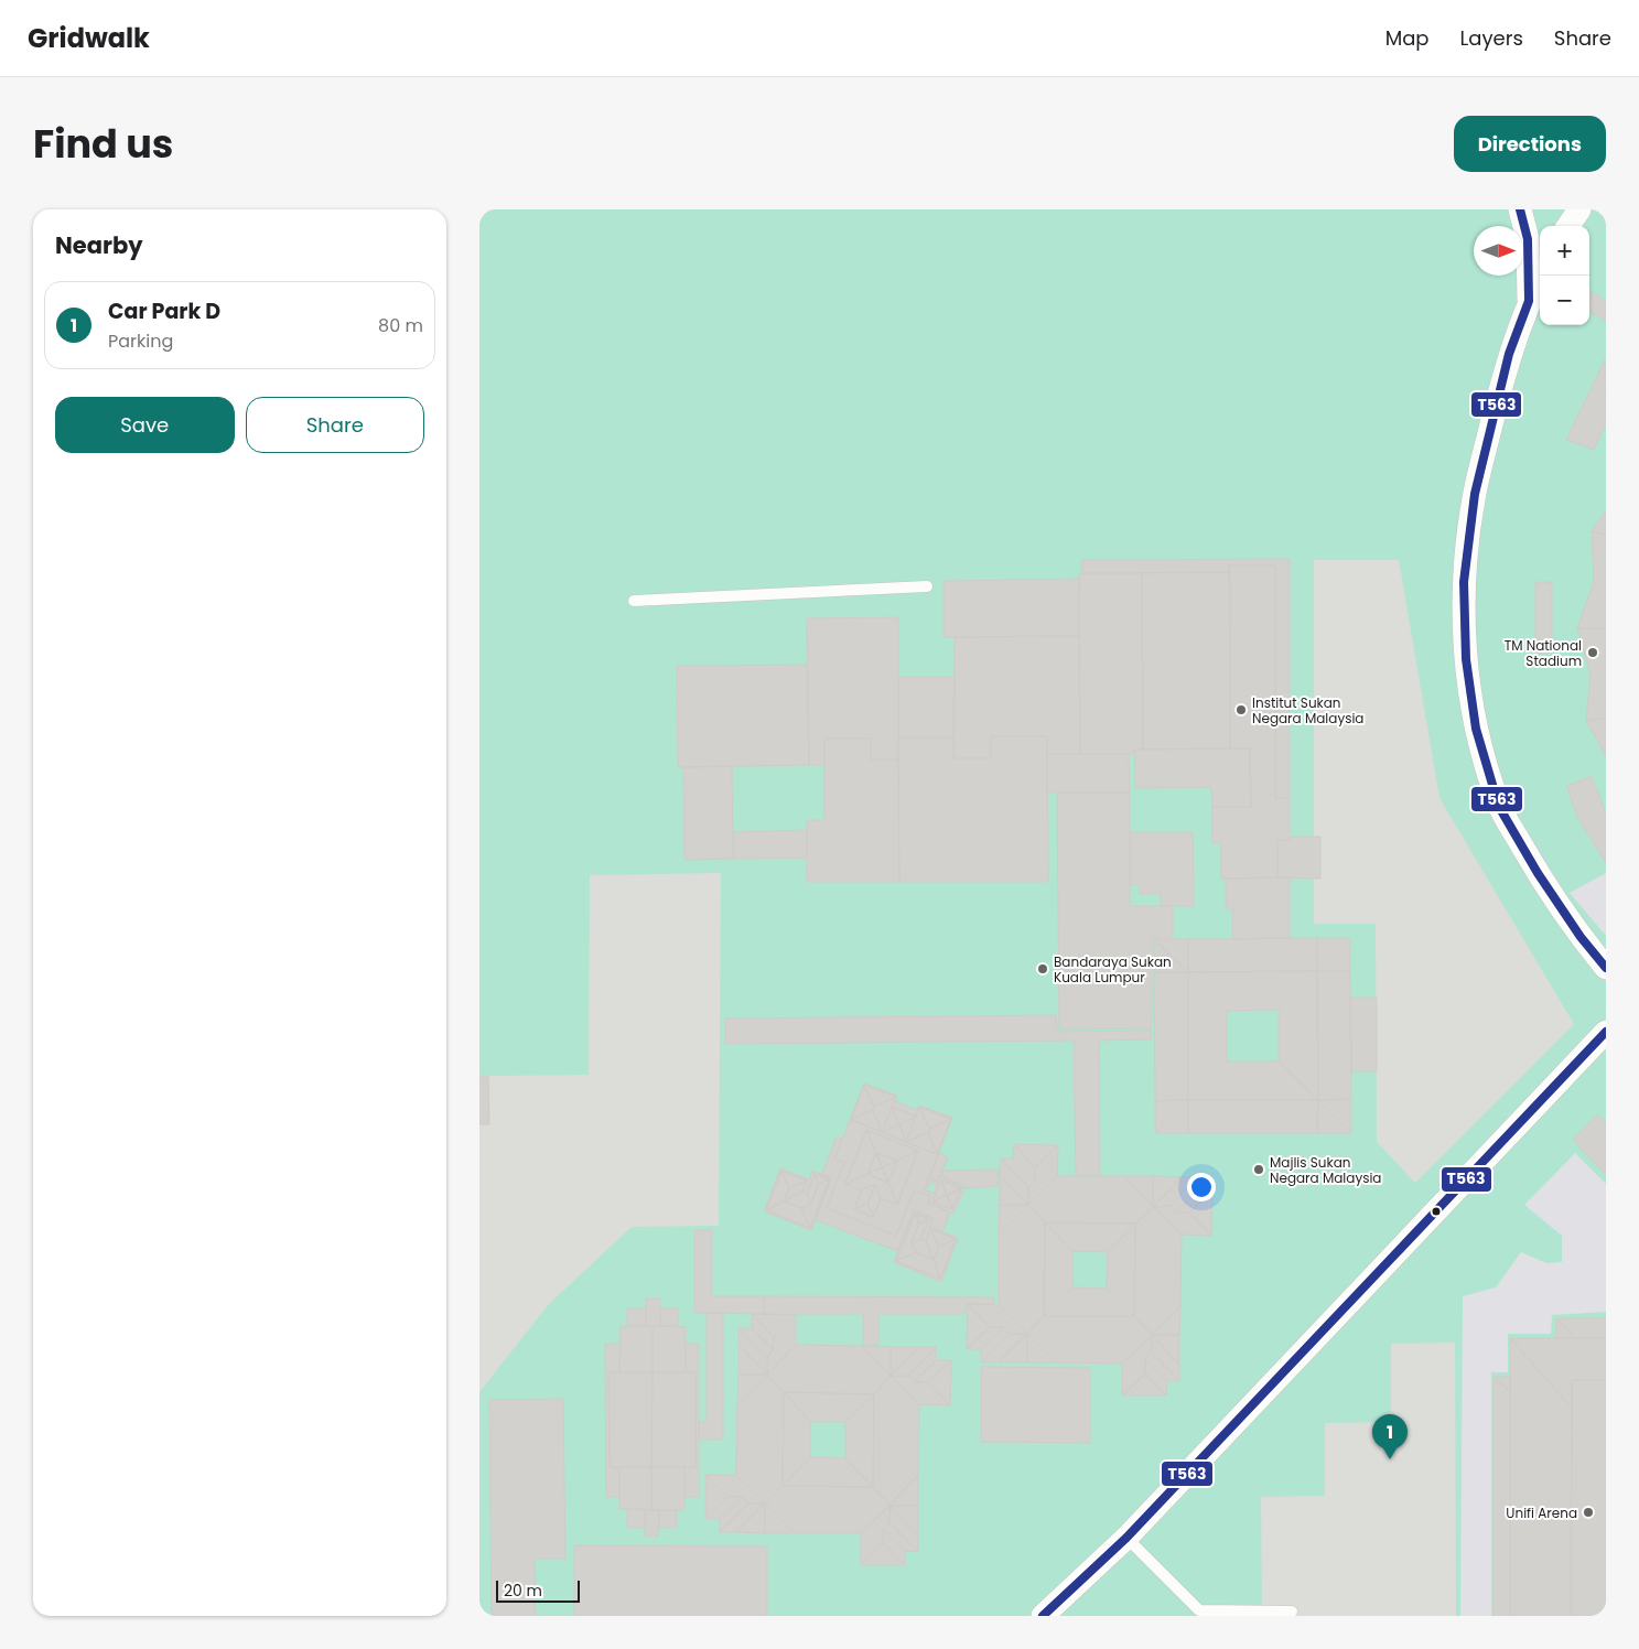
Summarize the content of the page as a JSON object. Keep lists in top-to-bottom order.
{
  "places": [
    "TM National Stadium",
    "Institut Sukan Negara Malaysia",
    "Bandaraya Sukan Kuala Lumpur",
    "Majlis Sukan Negara Malaysia",
    "Unifi Arena"
  ],
  "lines": ["transit line T563"],
  "scale_bar": "20 m",
  "north": "right",
  "page": {
    "header": "Gridwalk",
    "nav": ["Map", "Layers", "Share"],
    "title": "Find us",
    "buttons": [
      "Directions",
      ["Save", "Share"]
    ],
    "heading": "Nearby",
    "map_buttons": ["+", "−"],
    "list": [
      {
        "mark": "1",
        "name": "Car Park D",
        "note": "Parking",
        "value": "80 m"
      }
    ],
    "pins": "1",
    "scale": "20 m"
  }
}
